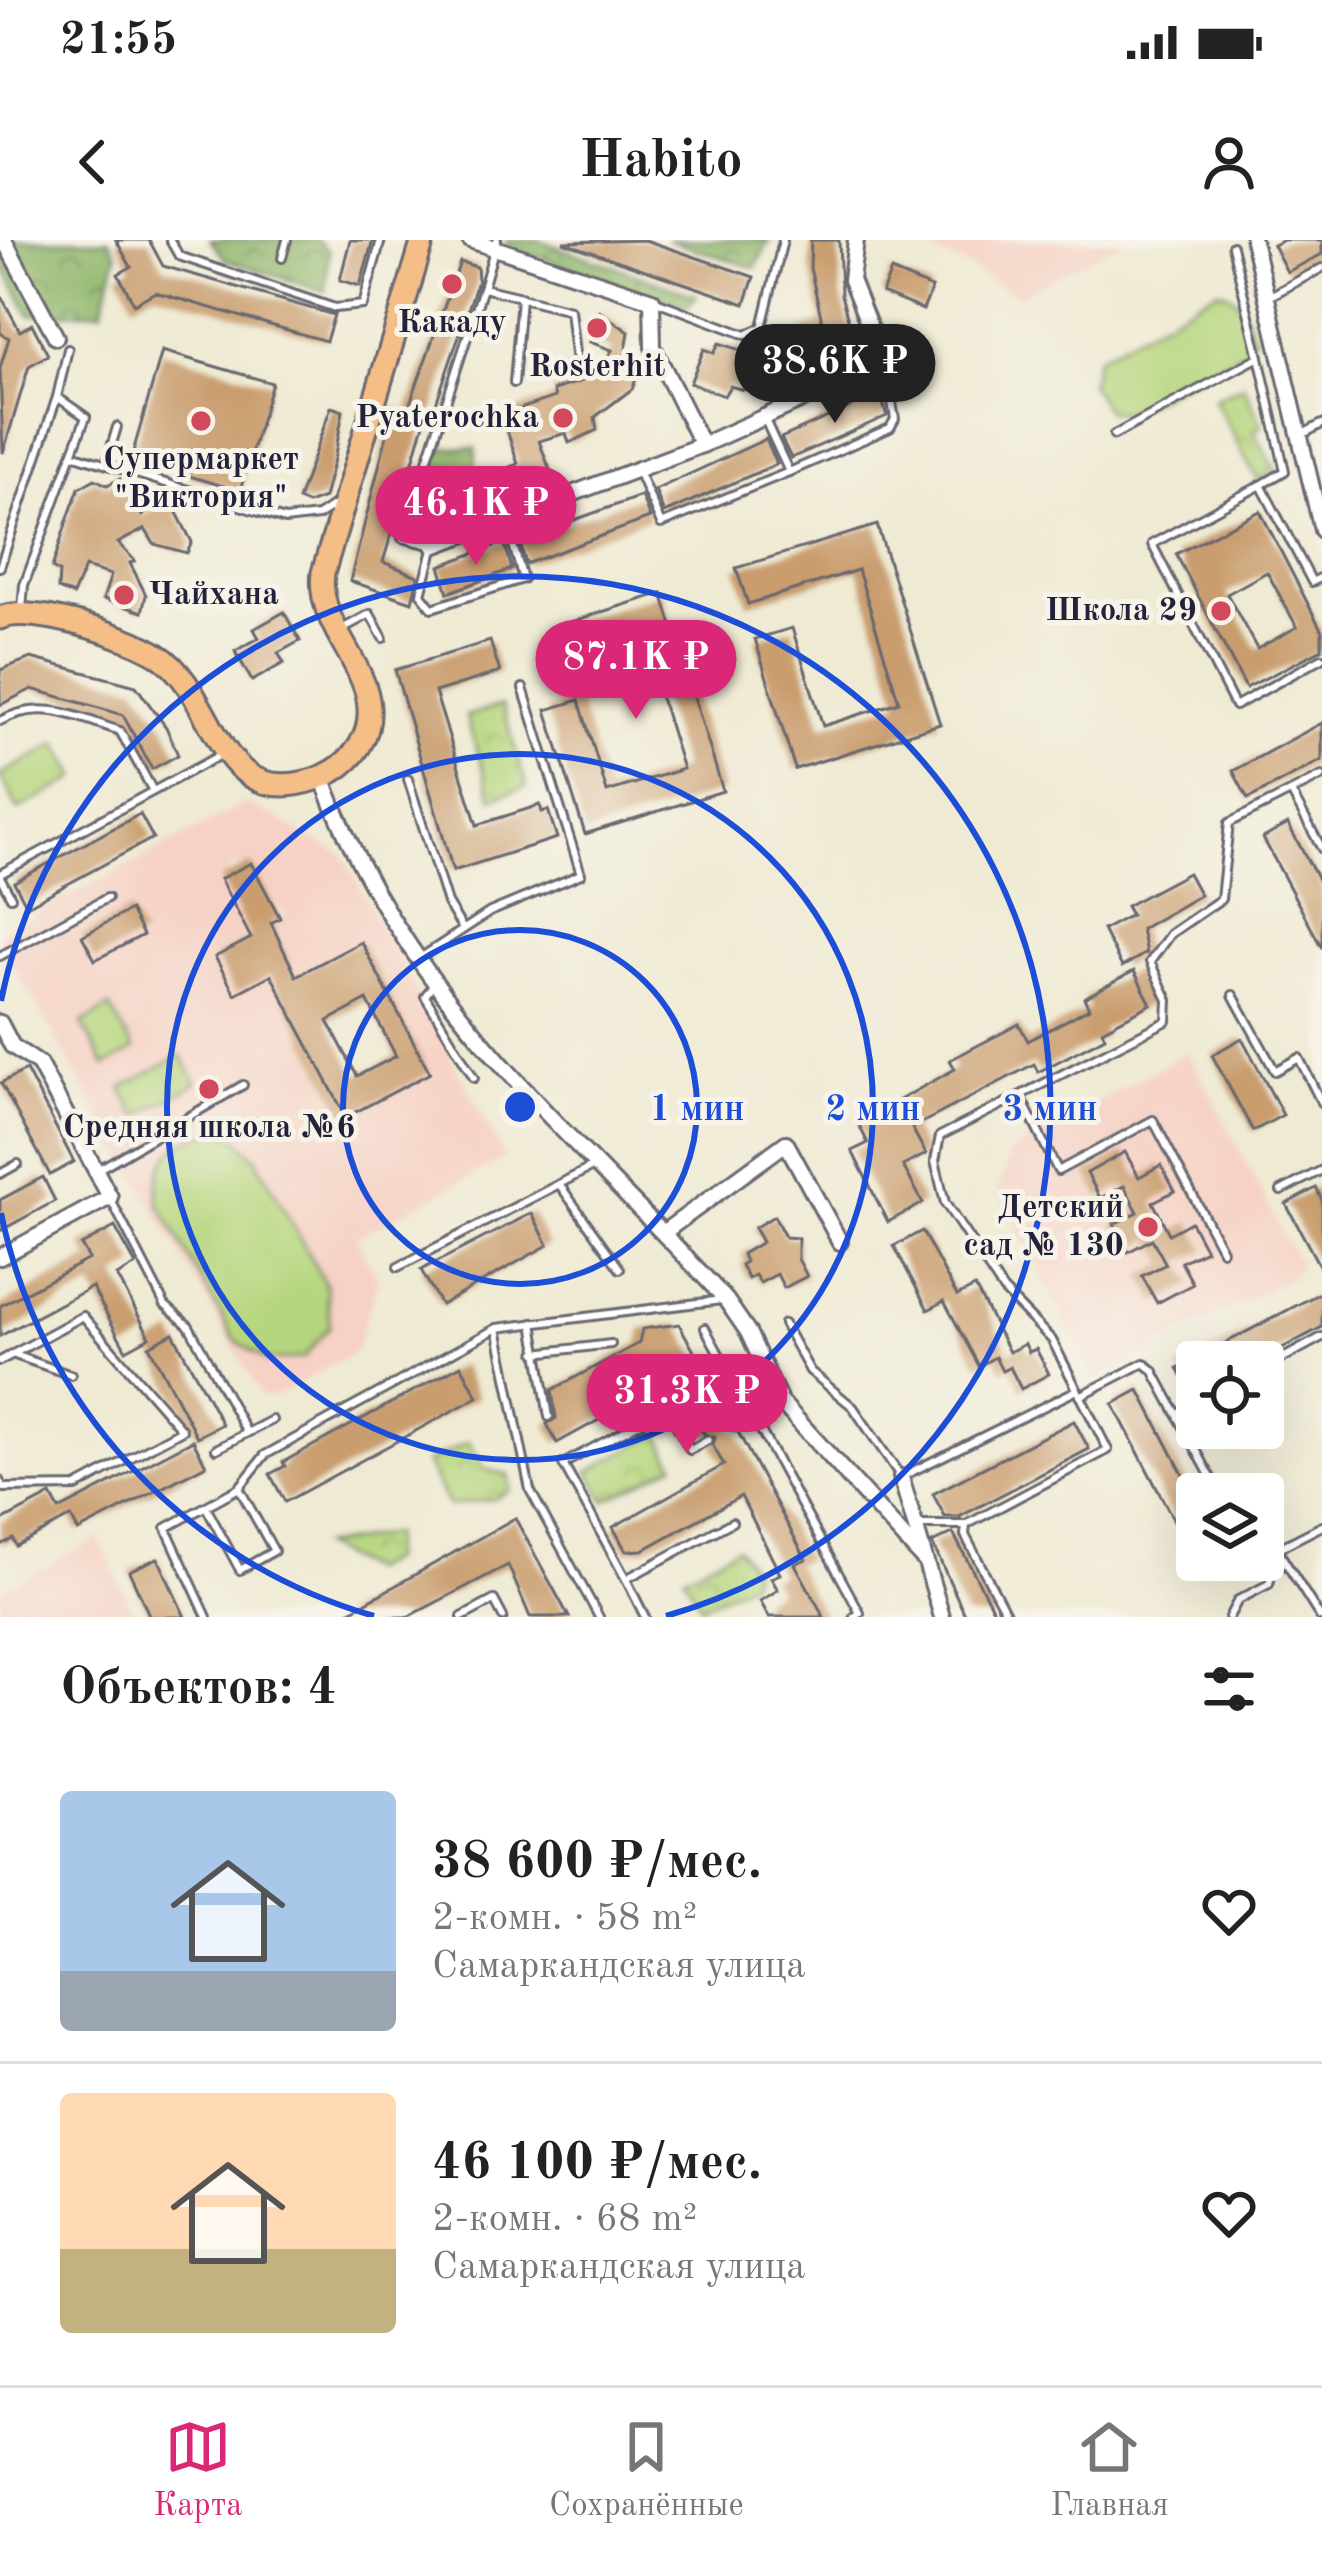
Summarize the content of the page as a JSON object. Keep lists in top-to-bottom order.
{
  "places": [
    "Какаду",
    "Rosterhit",
    "Pyaterochka",
    "Супермаркет \"Виктория\"",
    "Чайхана",
    "Школа 29",
    "Средняя школа №6",
    "Детский сад № 130"
  ],
  "page": {
    "status": "21:55",
    "header": "Habito",
    "price": [
      "38.6K ₽",
      "46.1K ₽",
      "87.1K ₽",
      "31.3K ₽"
    ],
    "heading": "Объектов: 4",
    "list": [
      {
        "name": "38 600 ₽/мес.",
        "note": "2-комн. · 58 m² · Самаркандская улица"
      },
      {
        "name": "46 100 ₽/мес.",
        "note": "2-комн. · 68 m² · Самаркандская улица"
      }
    ],
    "tabs": ["Карта", "Сохранённые", "Главная"]
  },
  "rings": ["1 мин", "2 мин", "3 мин"]
}
